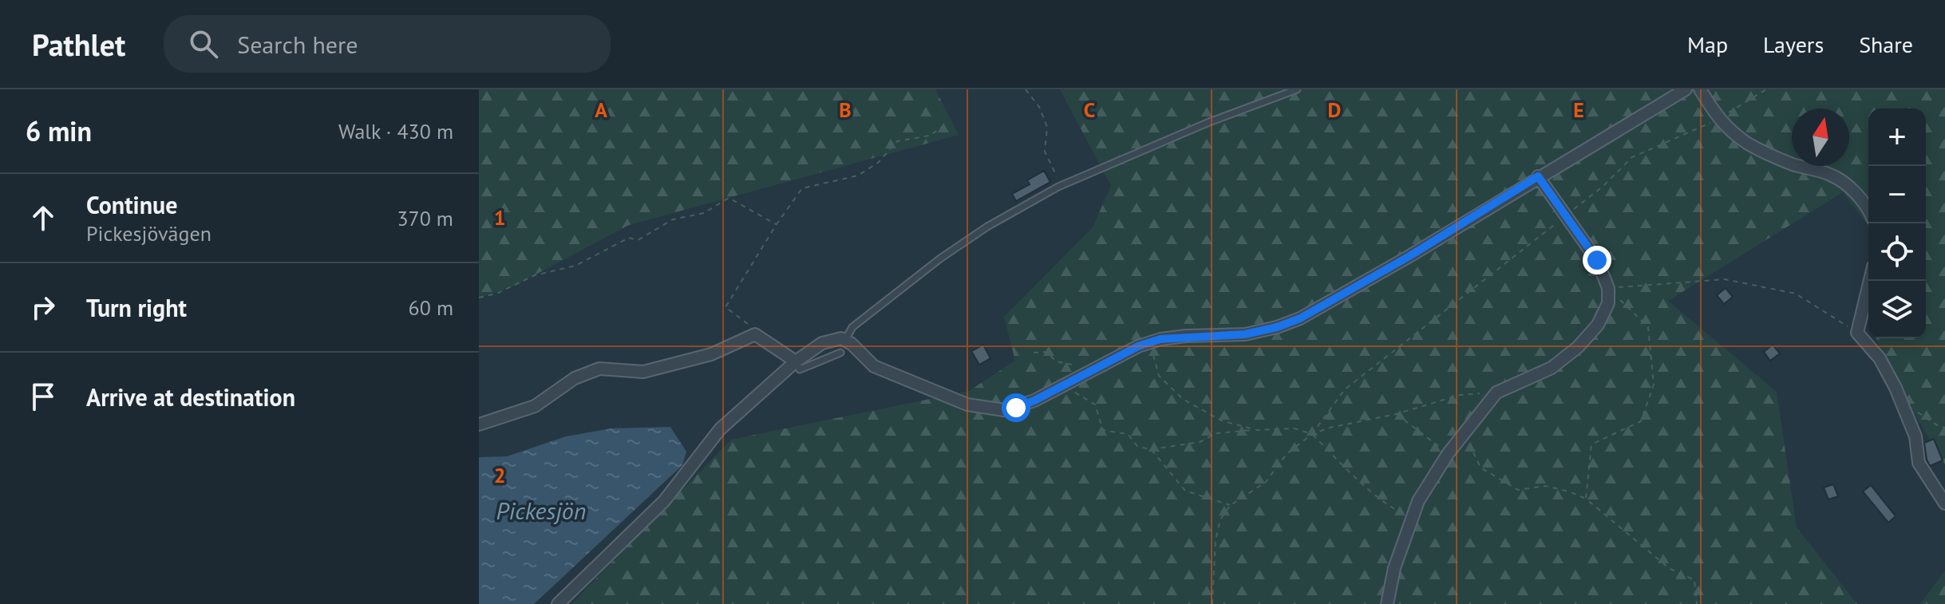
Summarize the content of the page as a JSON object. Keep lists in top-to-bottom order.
{
  "water": ["Pickesjön"],
  "north": "top",
  "page": {
    "header": "Pathlet",
    "search": "Search here",
    "nav": ["Map", "Layers", "Share"],
    "heading": ["6 min", "Walk · 430 m"],
    "map_buttons": ["+", "−"],
    "list": [
      ["Continue", "Pickesjövägen", "370 m"],
      ["Turn right", "60 m"],
      "Arrive at destination"
    ]
  },
  "grid": {
    "columns": [
      "A",
      "B",
      "C",
      "D",
      "E"
    ],
    "rows": ["1", "2"]
  }
}
